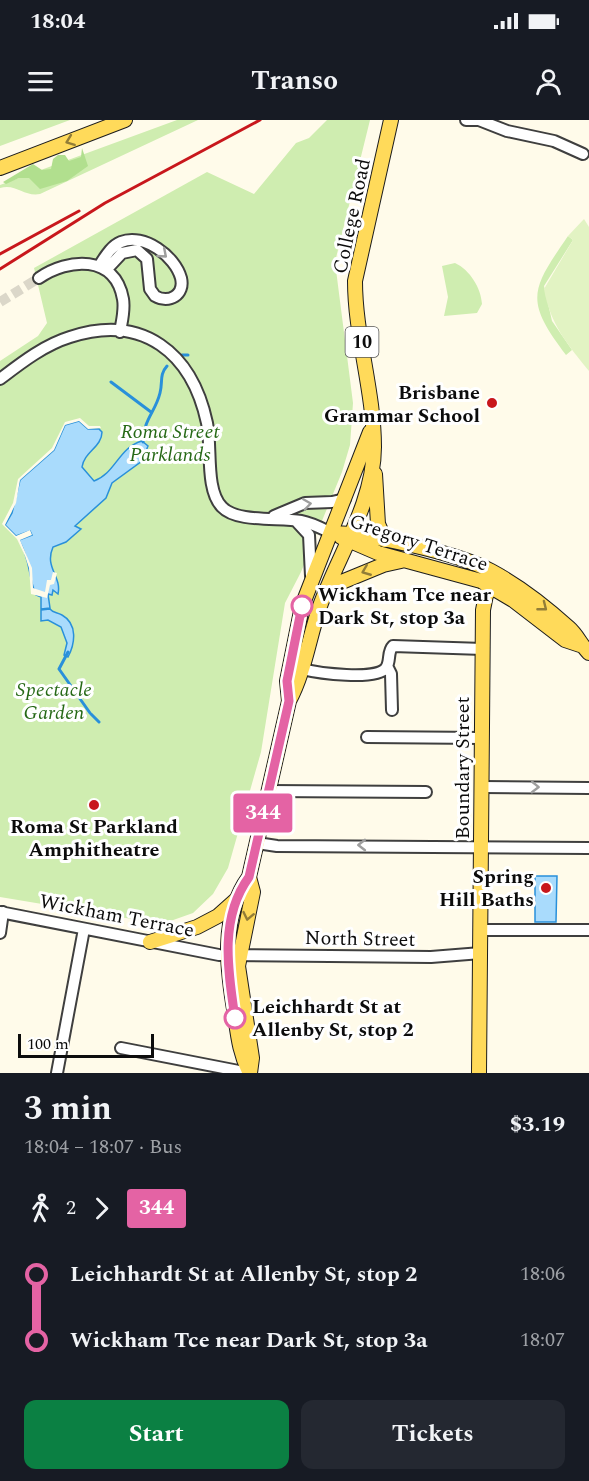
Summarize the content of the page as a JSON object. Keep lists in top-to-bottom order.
{
  "streets": {
    "main road": [
      "College Road",
      "10",
      "Gregory Terrace",
      "Boundary Street"
    ],
    "street": ["Wickham Terrace", "North Street"]
  },
  "crossings": [
    ["College Road", "10"],
    ["College Road", "Gregory Terrace"],
    ["10", "Gregory Terrace"],
    ["Gregory Terrace", "Boundary Street"],
    ["Boundary Street", "North Street"],
    ["Wickham Terrace", "North Street"]
  ],
  "parks": ["Roma Street Parklands", "Spectacle Garden"],
  "places": [
    "Brisbane Grammar School",
    "Wickham Tce near Dark St, stop 3a",
    "Roma St Parkland Amphitheatre",
    "Spring Hill Baths",
    "Leichhardt St at Allenby St, stop 2"
  ],
  "lines": ["bus line 344"],
  "scale_bar": "100 m",
  "page": {
    "status": "18:04",
    "header": "Transo",
    "on_map": "344",
    "scale": "100 m",
    "heading": ["3 min", "18:04 – 18:07 · Bus", "$3.19"],
    "legs": ["2", "344"],
    "list": [
      {
        "name": "Leichhardt St at Allenby St, stop 2",
        "value": "18:06"
      },
      {
        "name": "Wickham Tce near Dark St, stop 3a",
        "value": "18:07"
      }
    ],
    "buttons": ["Start", "Tickets"]
  }
}
